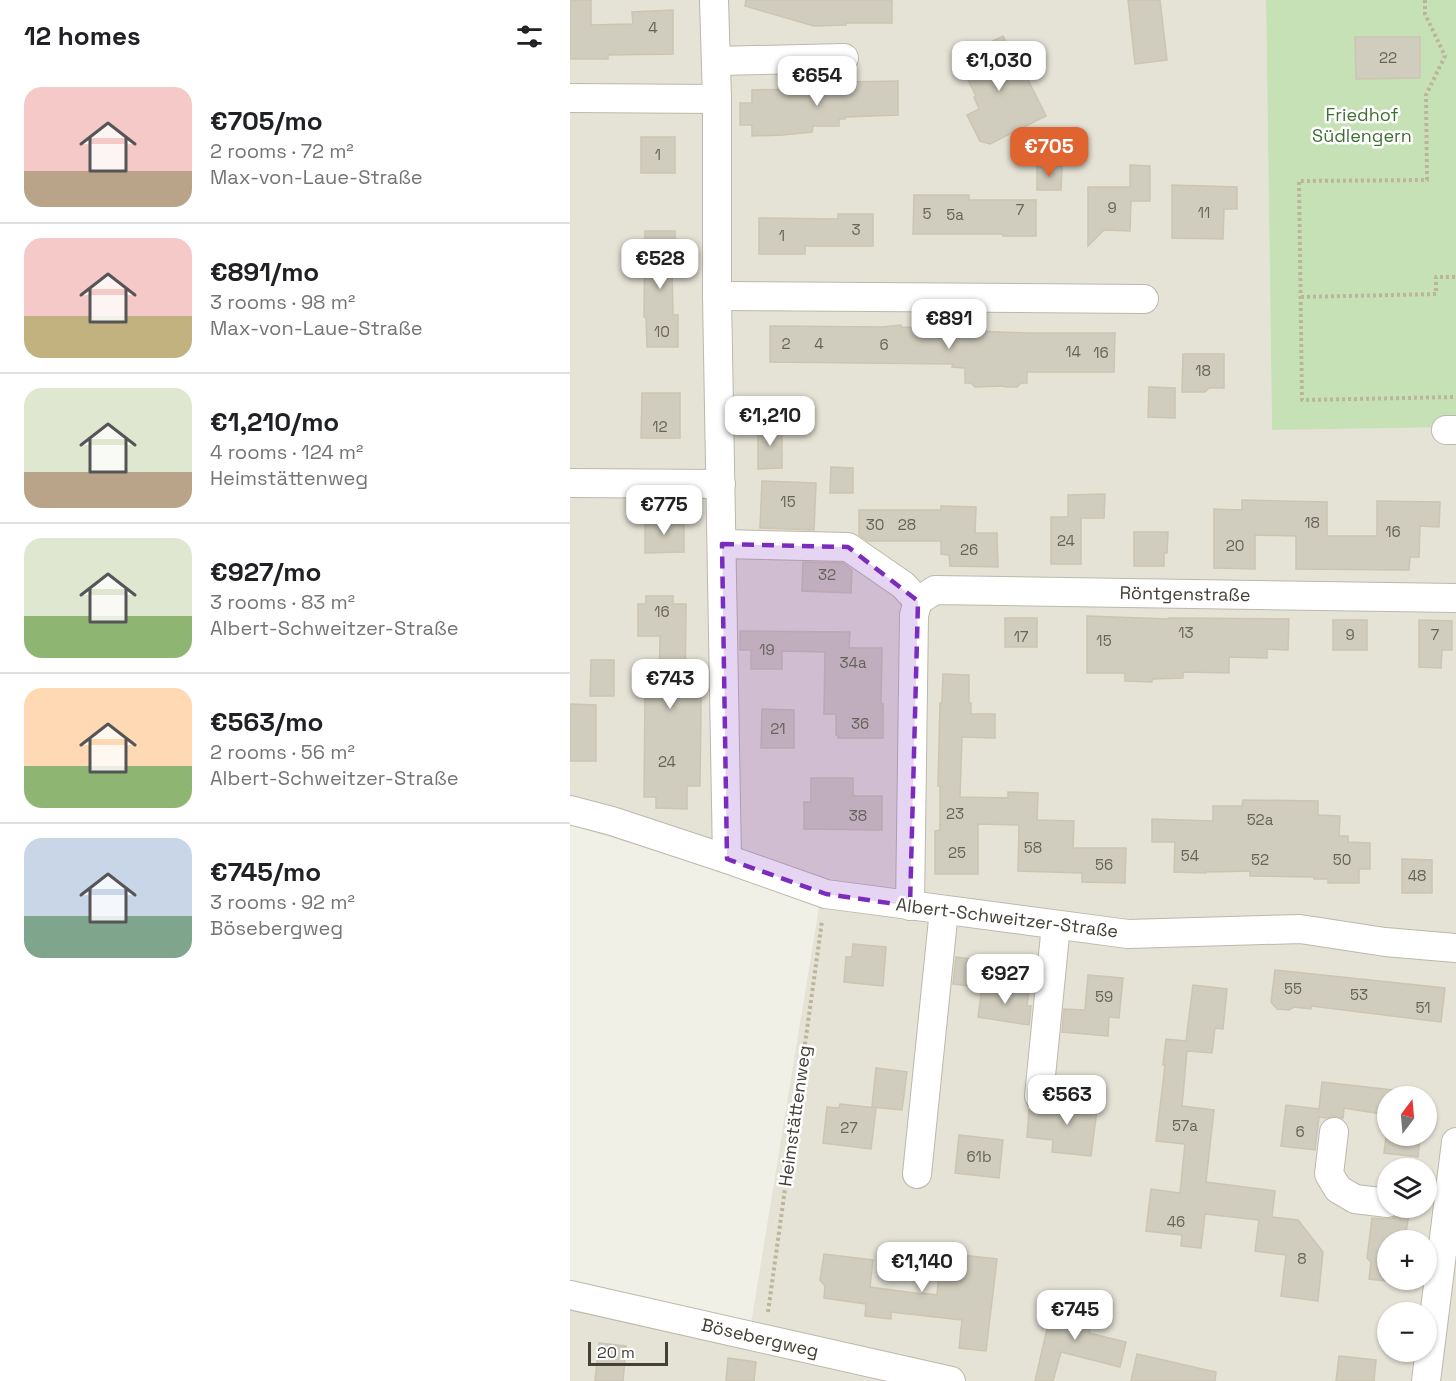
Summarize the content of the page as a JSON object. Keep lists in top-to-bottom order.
{
  "streets": {
    "street": ["Röntgenstraße", "Albert-Schweitzer-Straße", "Bösebergweg"],
    "path": ["Heimstättenweg"]
  },
  "crossings": [
    ["Albert-Schweitzer-Straße", "Heimstättenweg"],
    ["Heimstättenweg", "Bösebergweg"]
  ],
  "parks": ["Friedhof Südlengern"],
  "house_numbers": [
    "4",
    "22",
    "1",
    "9",
    "7",
    "11",
    "5",
    "5a",
    "3",
    "1",
    "10",
    "2",
    "4",
    "6",
    "14",
    "16",
    "18",
    "12",
    "15",
    "18",
    "30",
    "28",
    "16",
    "24",
    "20",
    "26",
    "32",
    "16",
    "13",
    "9",
    "7",
    "17",
    "15",
    "19",
    "34a",
    "36",
    "21",
    "24",
    "23",
    "38",
    "52a",
    "58",
    "25",
    "54",
    "52",
    "50",
    "56",
    "48",
    "55",
    "53",
    "59",
    "51",
    "57a",
    "27",
    "6",
    "61b",
    "46",
    "8"
  ],
  "scale_bar": "20 m",
  "north": "top",
  "page": {
    "heading": "12 homes",
    "price": [
      "€1,030",
      "€654",
      "€705",
      "€528",
      "€891",
      "€1,210",
      "€775",
      "€743",
      "€927",
      "€563",
      "€1,140",
      "€745"
    ],
    "list": [
      {
        "name": "€705/mo",
        "note": "2 rooms · 72 m² · Max-von-Laue-Straße"
      },
      {
        "name": "€891/mo",
        "note": "3 rooms · 98 m² · Max-von-Laue-Straße"
      },
      {
        "name": "€1,210/mo",
        "note": "4 rooms · 124 m² · Heimstättenweg"
      },
      {
        "name": "€927/mo",
        "note": "3 rooms · 83 m² · Albert-Schweitzer-Straße"
      },
      {
        "name": "€563/mo",
        "note": "2 rooms · 56 m² · Albert-Schweitzer-Straße"
      },
      {
        "name": "€745/mo",
        "note": "3 rooms · 92 m² · Bösebergweg"
      }
    ],
    "map_buttons": ["+", "−"],
    "scale": "20 m"
  }
}
